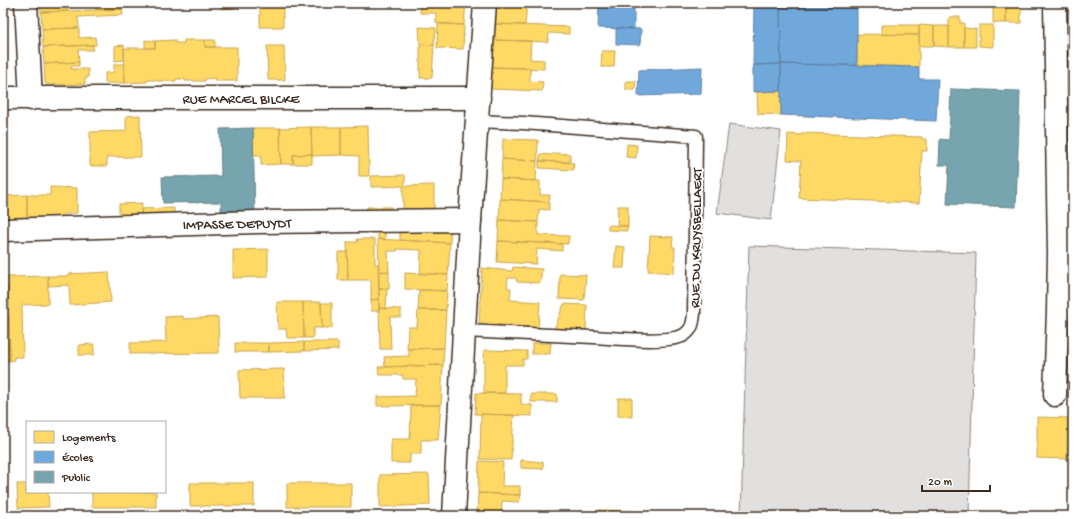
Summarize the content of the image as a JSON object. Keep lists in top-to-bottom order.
{
  "streets": {
    "street": ["RUE MARCEL BILCKE", "IMPASSE DEPUYDT"],
    "lane": ["RUE DU KRUYSBELLAERT"]
  },
  "legend": ["Logements", "Écoles", "Public"],
  "scale_bar": "20 m"
}
